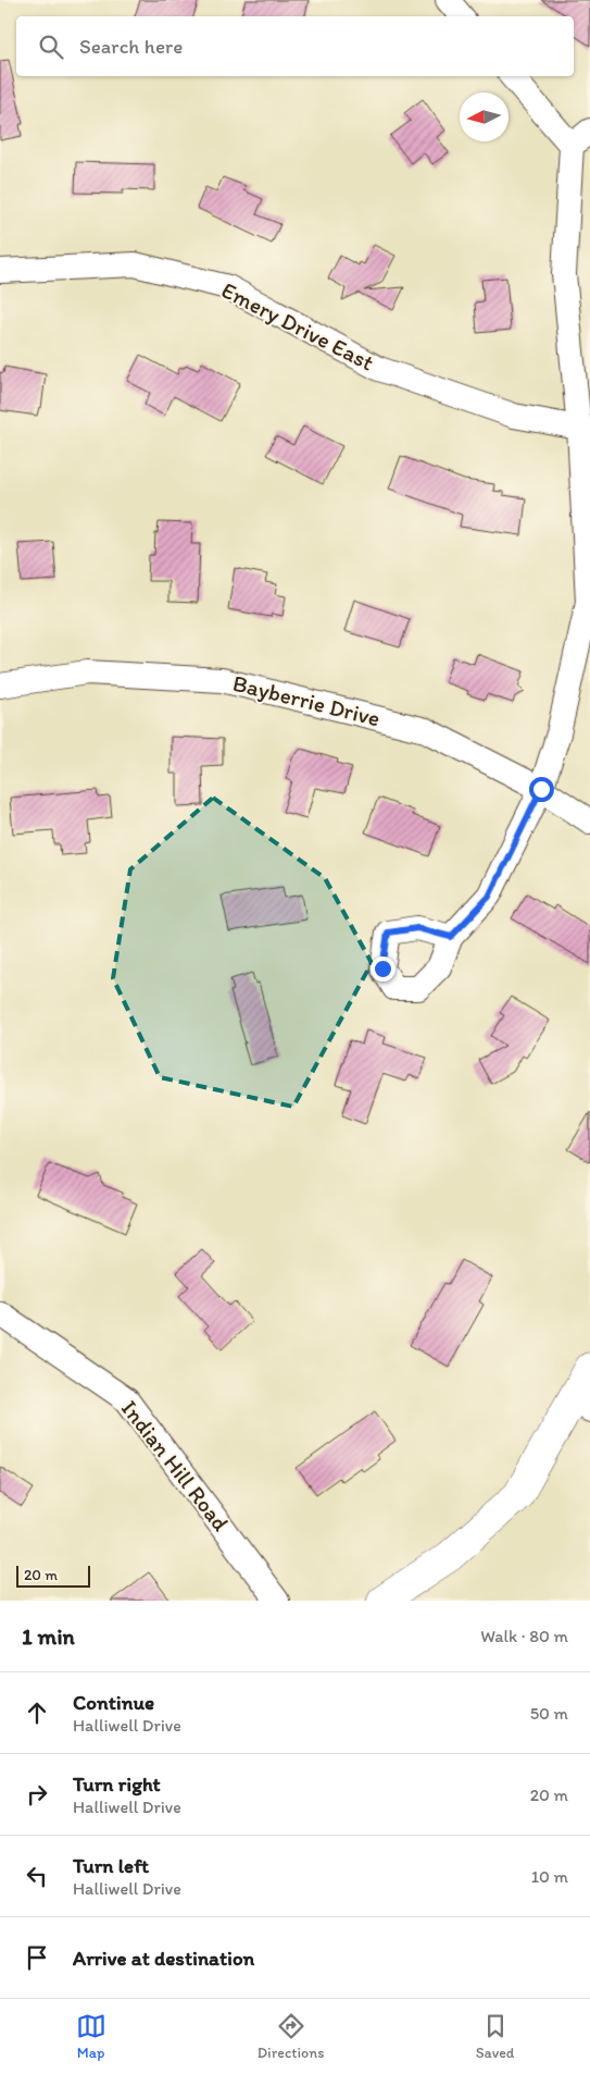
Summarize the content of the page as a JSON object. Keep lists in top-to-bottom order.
{
  "streets": {
    "street": ["Emery Drive East", "Bayberrie Drive", "Indian Hill Road"]
  },
  "scale_bar": "20 m",
  "north": "left",
  "page": {
    "search": "Search here",
    "scale": "20 m",
    "heading": ["1 min", "Walk · 80 m"],
    "list": [
      ["Continue", "Halliwell Drive", "50 m"],
      ["Turn right", "Halliwell Drive", "20 m"],
      ["Turn left", "Halliwell Drive", "10 m"],
      "Arrive at destination"
    ],
    "nav": ["Map", "Directions", "Saved"]
  }
}
